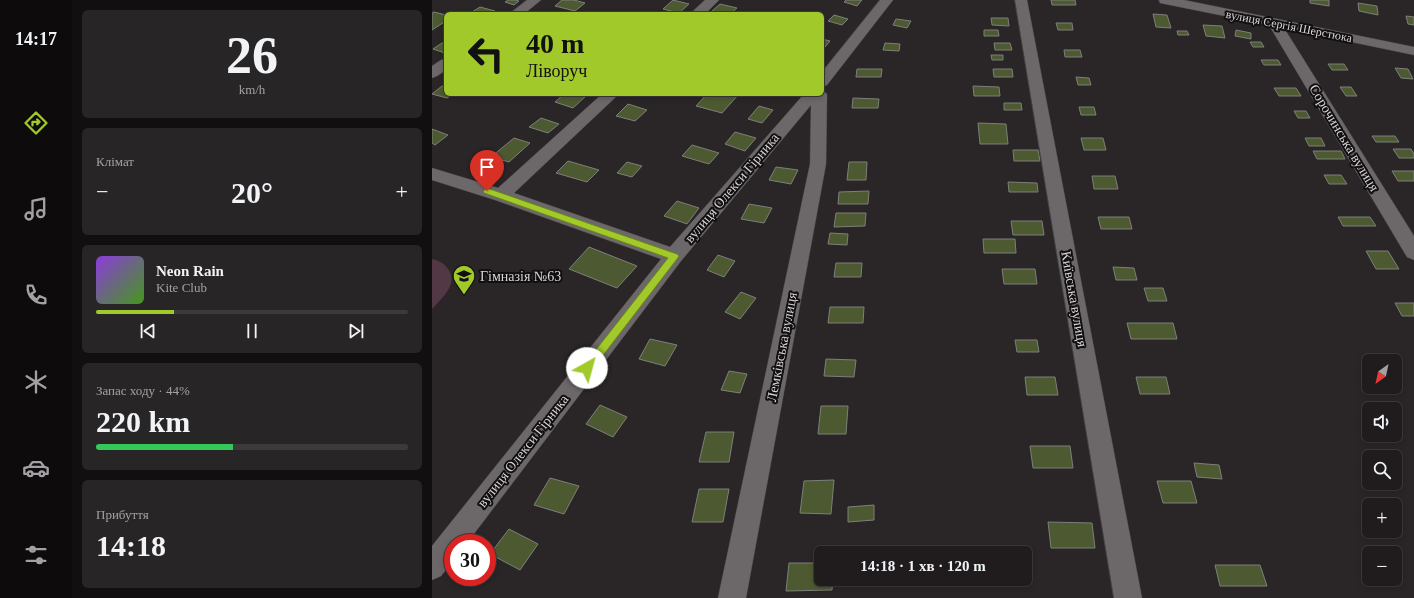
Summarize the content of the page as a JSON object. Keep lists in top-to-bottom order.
{
  "streets": {
    "street": [
      "вулиця Сергія Шерстюка",
      "Сорочинська вулиця",
      "вулиця Олекси Гірника",
      "Київська вулиця",
      "Лемківська вулиця"
    ]
  },
  "crossings": [
    ["вулиця Сергія Шерстюка", "Сорочинська вулиця"]
  ],
  "places": {
    "school or university": ["Гімназія №63"]
  },
  "north": "bottom left",
  "page": {
    "tabs": "14:17",
    "tile": [
      ["26", "km/h"],
      "Клімат",
      ["Запас ходу · 44%", "220 km"],
      ["Прибуття", "14:18"]
    ],
    "turn": ["40 m", "Ліворуч"],
    "heat": ["−", "20°", "+"],
    "song": ["Neon Rain", "Kite Club"],
    "map_buttons": ["+", "−"],
    "limit": "30",
    "trip": "14:18 · 1 хв · 120 m"
  }
}
